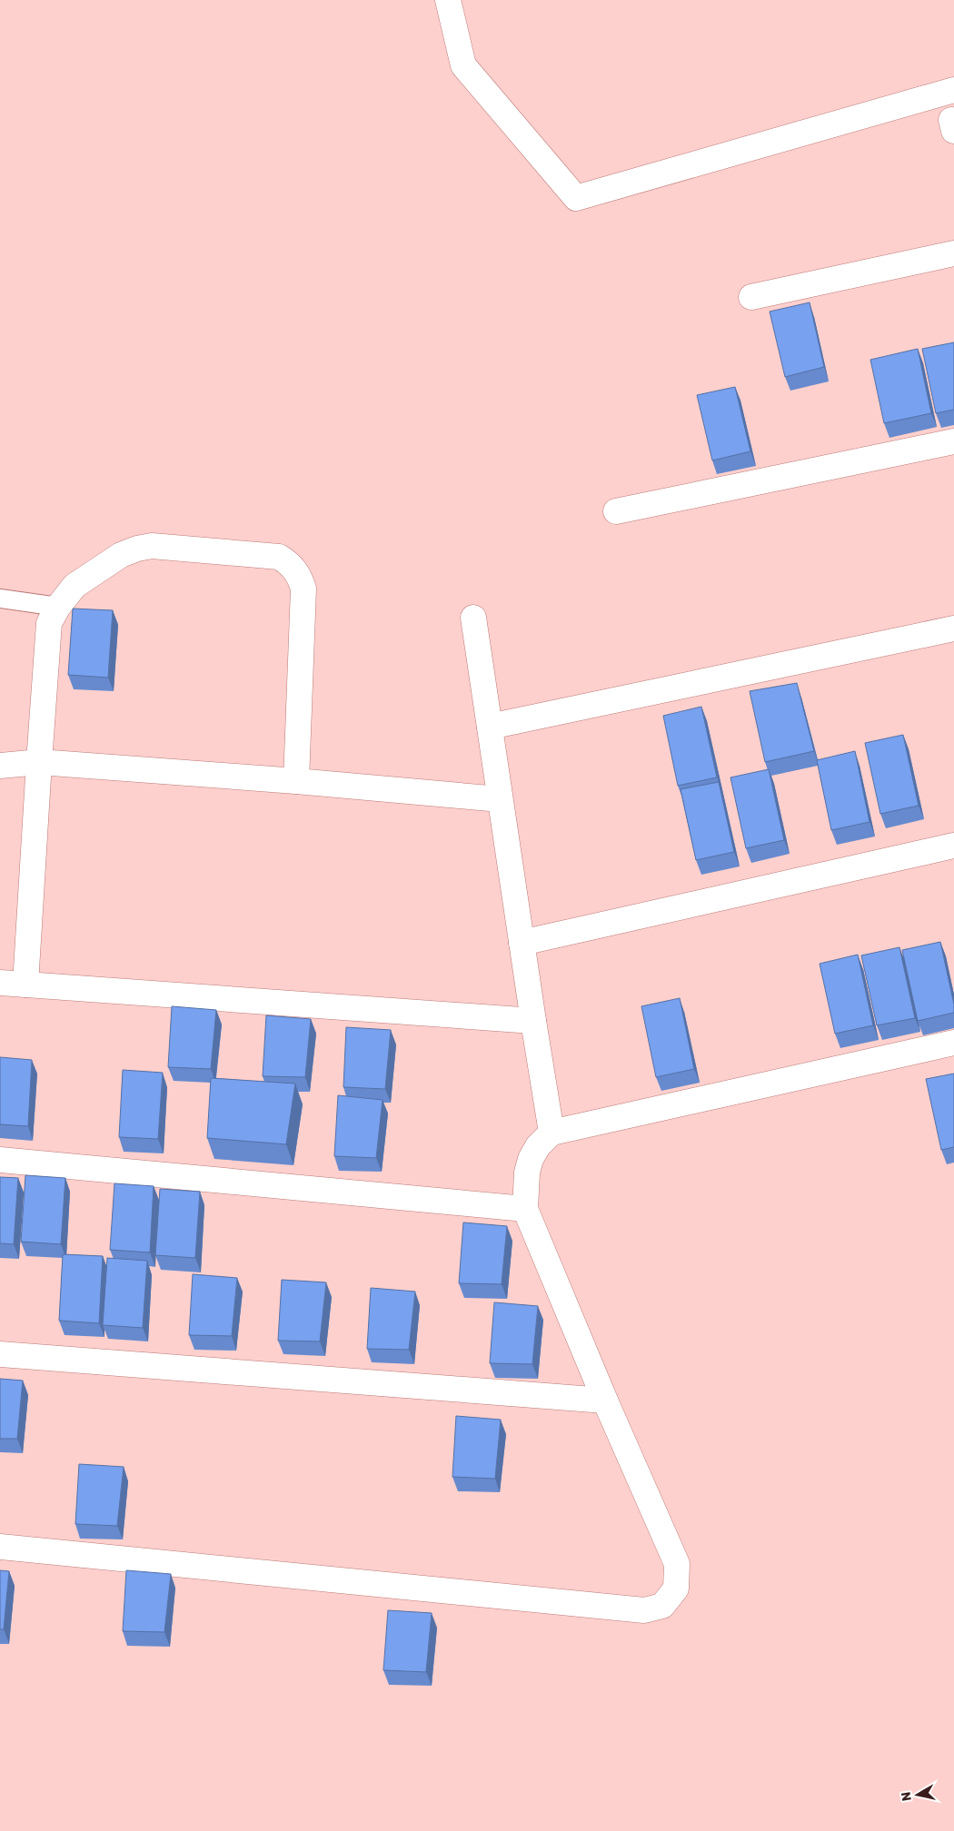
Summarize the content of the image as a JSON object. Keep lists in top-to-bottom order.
{
  "north": "left"
}
